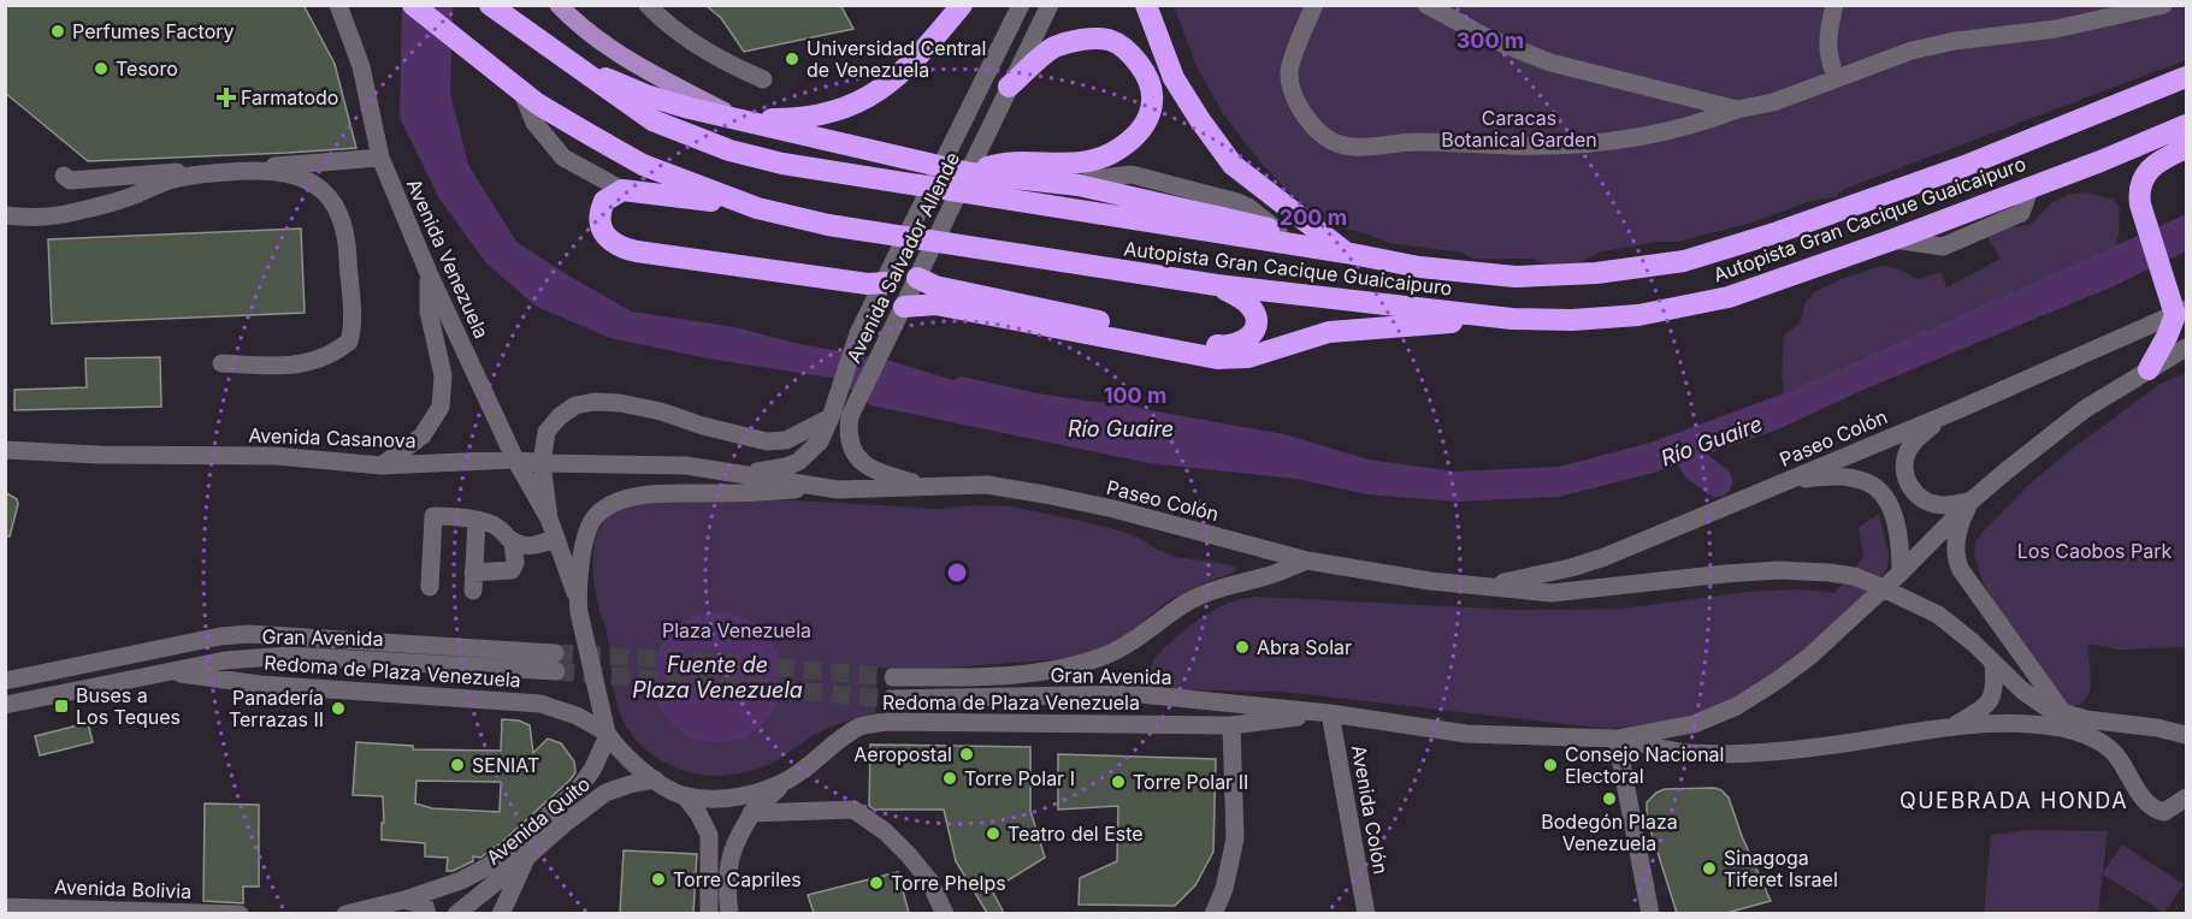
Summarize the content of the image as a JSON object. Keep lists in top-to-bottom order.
{
  "streets": {
    "highway": ["Autopista Gran Cacique Guaicaipuro"],
    "street": [
      "Avenida Salvador Allende",
      "Avenida Venezuela",
      "Avenida Casanova",
      "Paseo Colón",
      "Gran Avenida",
      "Redoma de Plaza Venezuela",
      "Avenida Colón",
      "Avenida Quito",
      "Avenida Bolivia"
    ]
  },
  "crossings": [
    ["Avenida Salvador Allende", "Avenida Casanova"],
    ["Avenida Salvador Allende", "Paseo Colón"],
    ["Avenida Salvador Allende", "Redoma de Plaza Venezuela"],
    ["Avenida Venezuela", "Avenida Casanova"],
    ["Avenida Venezuela", "Redoma de Plaza Venezuela"],
    ["Avenida Casanova", "Paseo Colón"],
    ["Avenida Casanova", "Redoma de Plaza Venezuela"],
    ["Paseo Colón", "Gran Avenida"],
    ["Paseo Colón", "Redoma de Plaza Venezuela"],
    ["Gran Avenida", "Redoma de Plaza Venezuela"],
    ["Gran Avenida", "Avenida Colón"],
    ["Redoma de Plaza Venezuela", "Avenida Colón"],
    ["Redoma de Plaza Venezuela", "Avenida Quito"]
  ],
  "districts": ["QUEBRADA HONDA"],
  "water": ["Río Guaire", "Fuente de Plaza Venezuela"],
  "parks": ["Caracas Botanical Garden", "Los Caobos Park", "Plaza Venezuela"],
  "places": {
    "other": [
      "Perfumes Factory",
      "Universidad Central de Venezuela",
      "Tesoro",
      "Abra Solar",
      "Panadería Terrazas II",
      "Aeropostal",
      "SENIAT",
      "Consejo Nacional Electoral",
      "Torre Polar I",
      "Torre Polar II",
      "Bodegón Plaza Venezuela",
      "Teatro del Este",
      "Sinagoga Tiferet Israel",
      "Torre Capriles",
      "Torre Phelps"
    ],
    "health": ["Farmatodo"],
    "transit": ["Buses a Los Teques"]
  },
  "rings": ["300 m", "200 m", "100 m"]
}
